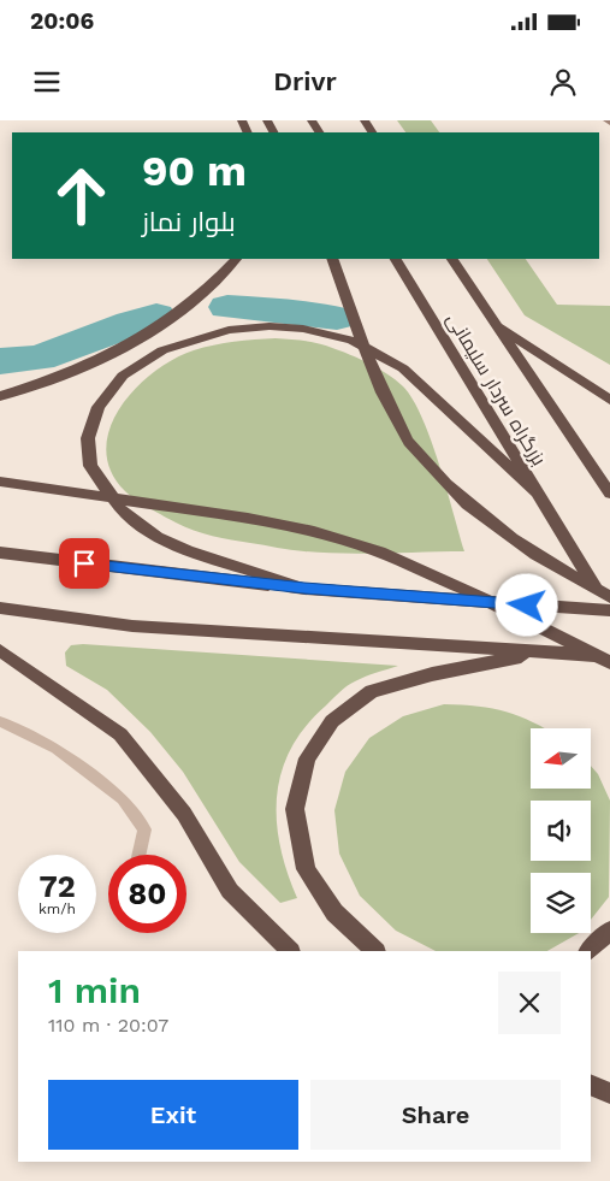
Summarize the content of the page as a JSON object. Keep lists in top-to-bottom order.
{
  "streets": {
    "highway": ["بزرگراه سردار سلیمانی"]
  },
  "north": "left",
  "page": {
    "status": "20:06",
    "header": "Drivr",
    "turn": ["90 m", "بلوار نماز"],
    "speed": "72 km/h",
    "limit": "80",
    "heading": ["1 min", "110 m · 20:07"],
    "buttons": ["Exit", "Share"]
  }
}
